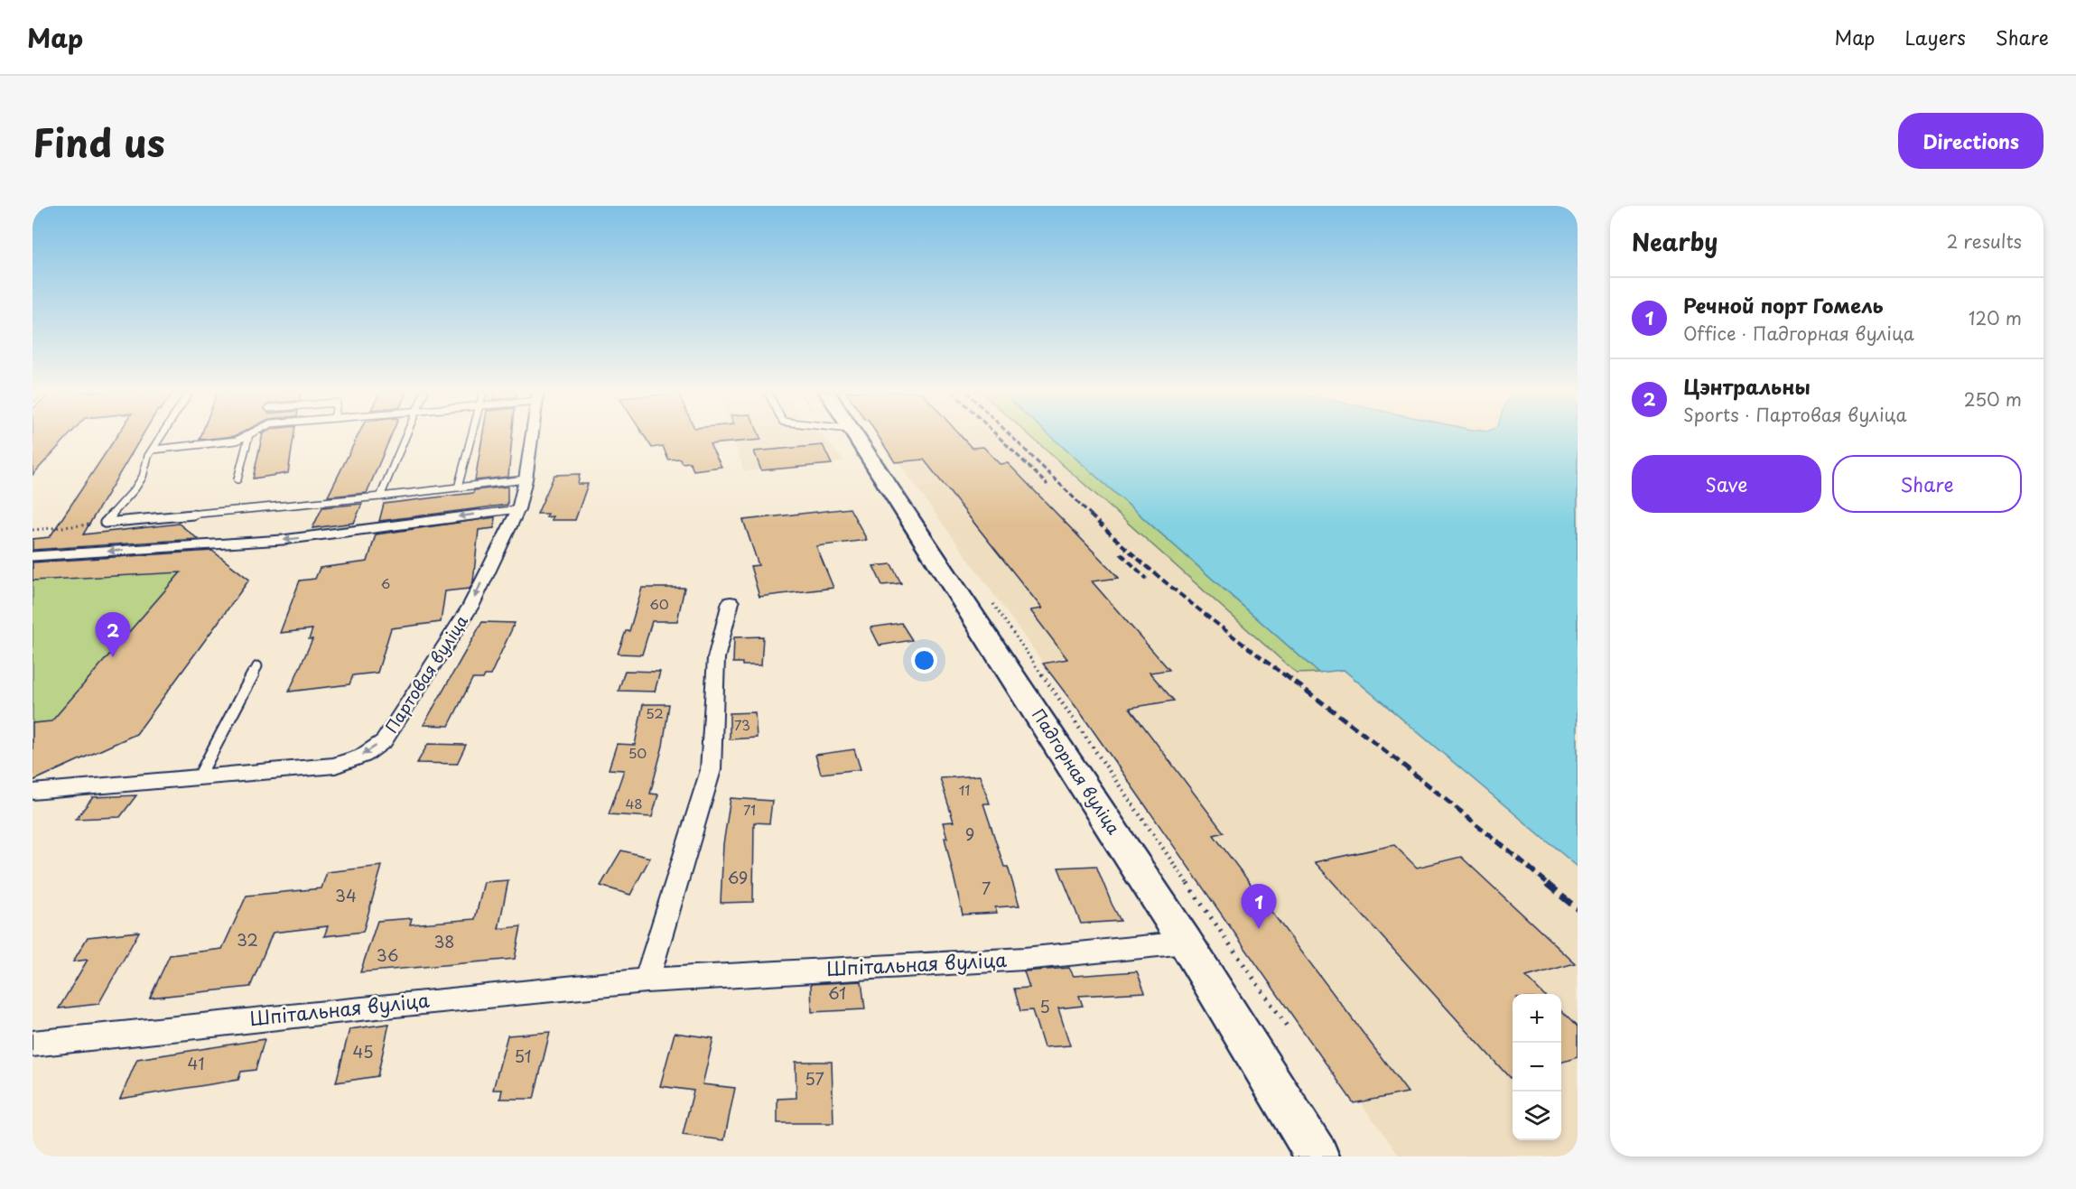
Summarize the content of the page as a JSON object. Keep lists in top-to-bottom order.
{
  "streets": {
    "street": ["Партовая вуліца", "Падгорная вуліца", "Шпітальная вуліца"]
  },
  "crossings": [
    ["Падгорная вуліца", "Шпітальная вуліца"]
  ],
  "one_way": ["Партовая вуліца"],
  "house_numbers": [
    "6",
    "60",
    "52",
    "73",
    "50",
    "11",
    "48",
    "71",
    "9",
    "69",
    "7",
    "34",
    "32",
    "38",
    "36",
    "61",
    "5",
    "45",
    "51",
    "41",
    "57"
  ],
  "page": {
    "header": "Map",
    "nav": ["Map", "Layers", "Share"],
    "title": "Find us",
    "buttons": [
      "Directions",
      ["Save", "Share"]
    ],
    "heading": ["Nearby", "2 results"],
    "list": [
      {
        "mark": "1",
        "name": "Речной порт Гомель",
        "note": "Office · Падгорная вуліца",
        "value": "120 m"
      },
      {
        "mark": "2",
        "name": "Цэнтральны",
        "note": "Sports · Партовая вуліца",
        "value": "250 m"
      }
    ],
    "pins": ["2", "1"],
    "map_buttons": ["+", "−"]
  }
}
